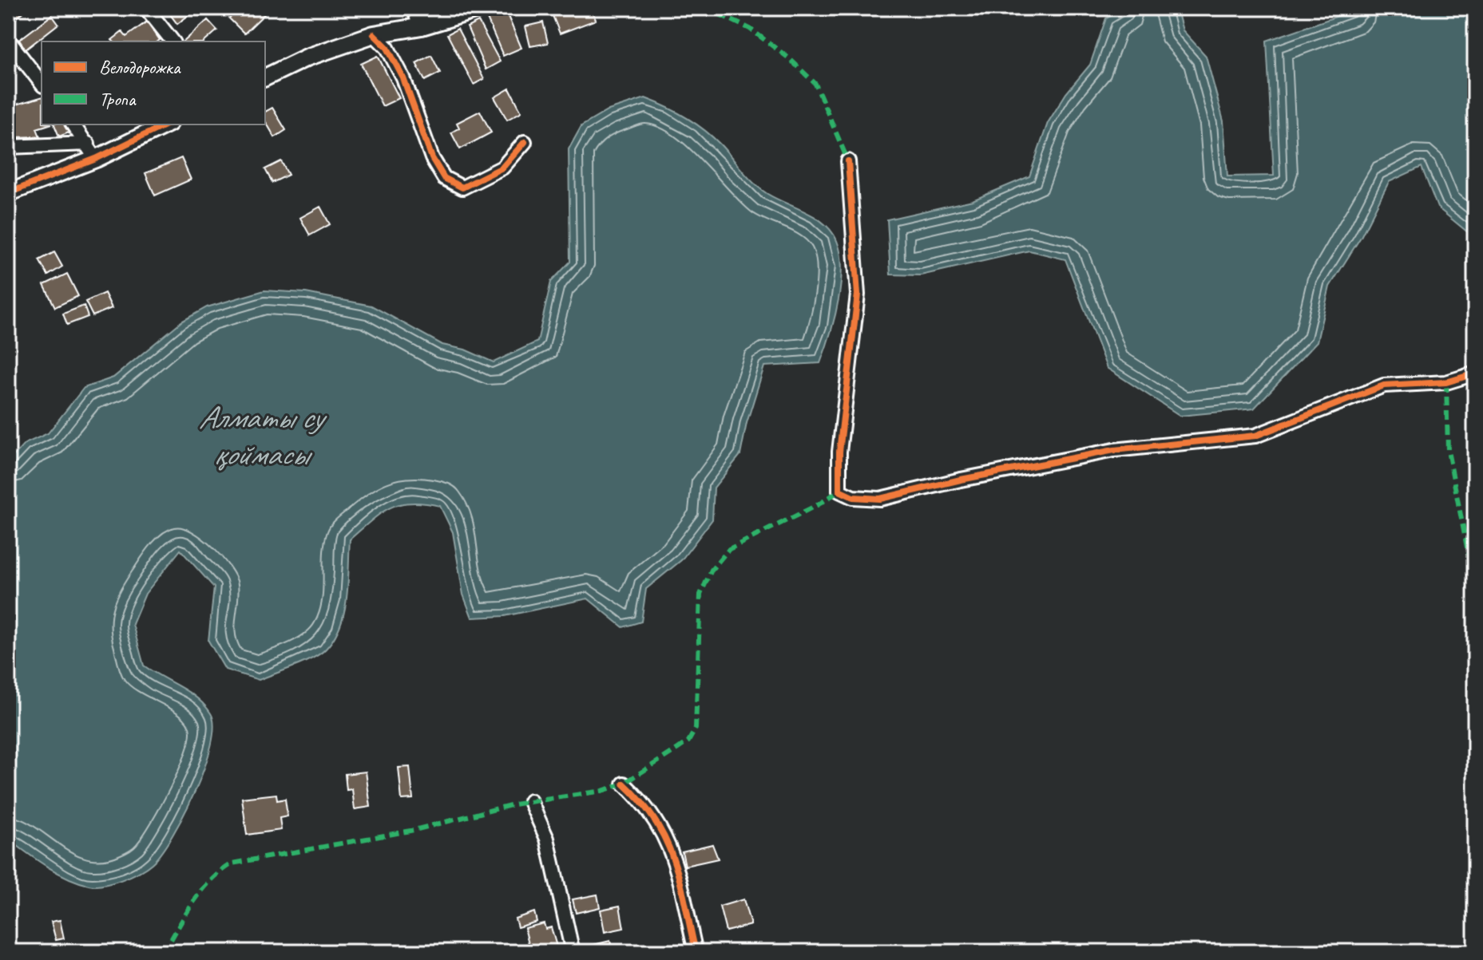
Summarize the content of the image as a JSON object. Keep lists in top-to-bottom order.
{
  "water": ["Алматы су қоймасы"],
  "legend": ["Велодорожка", "Тропа"]
}
